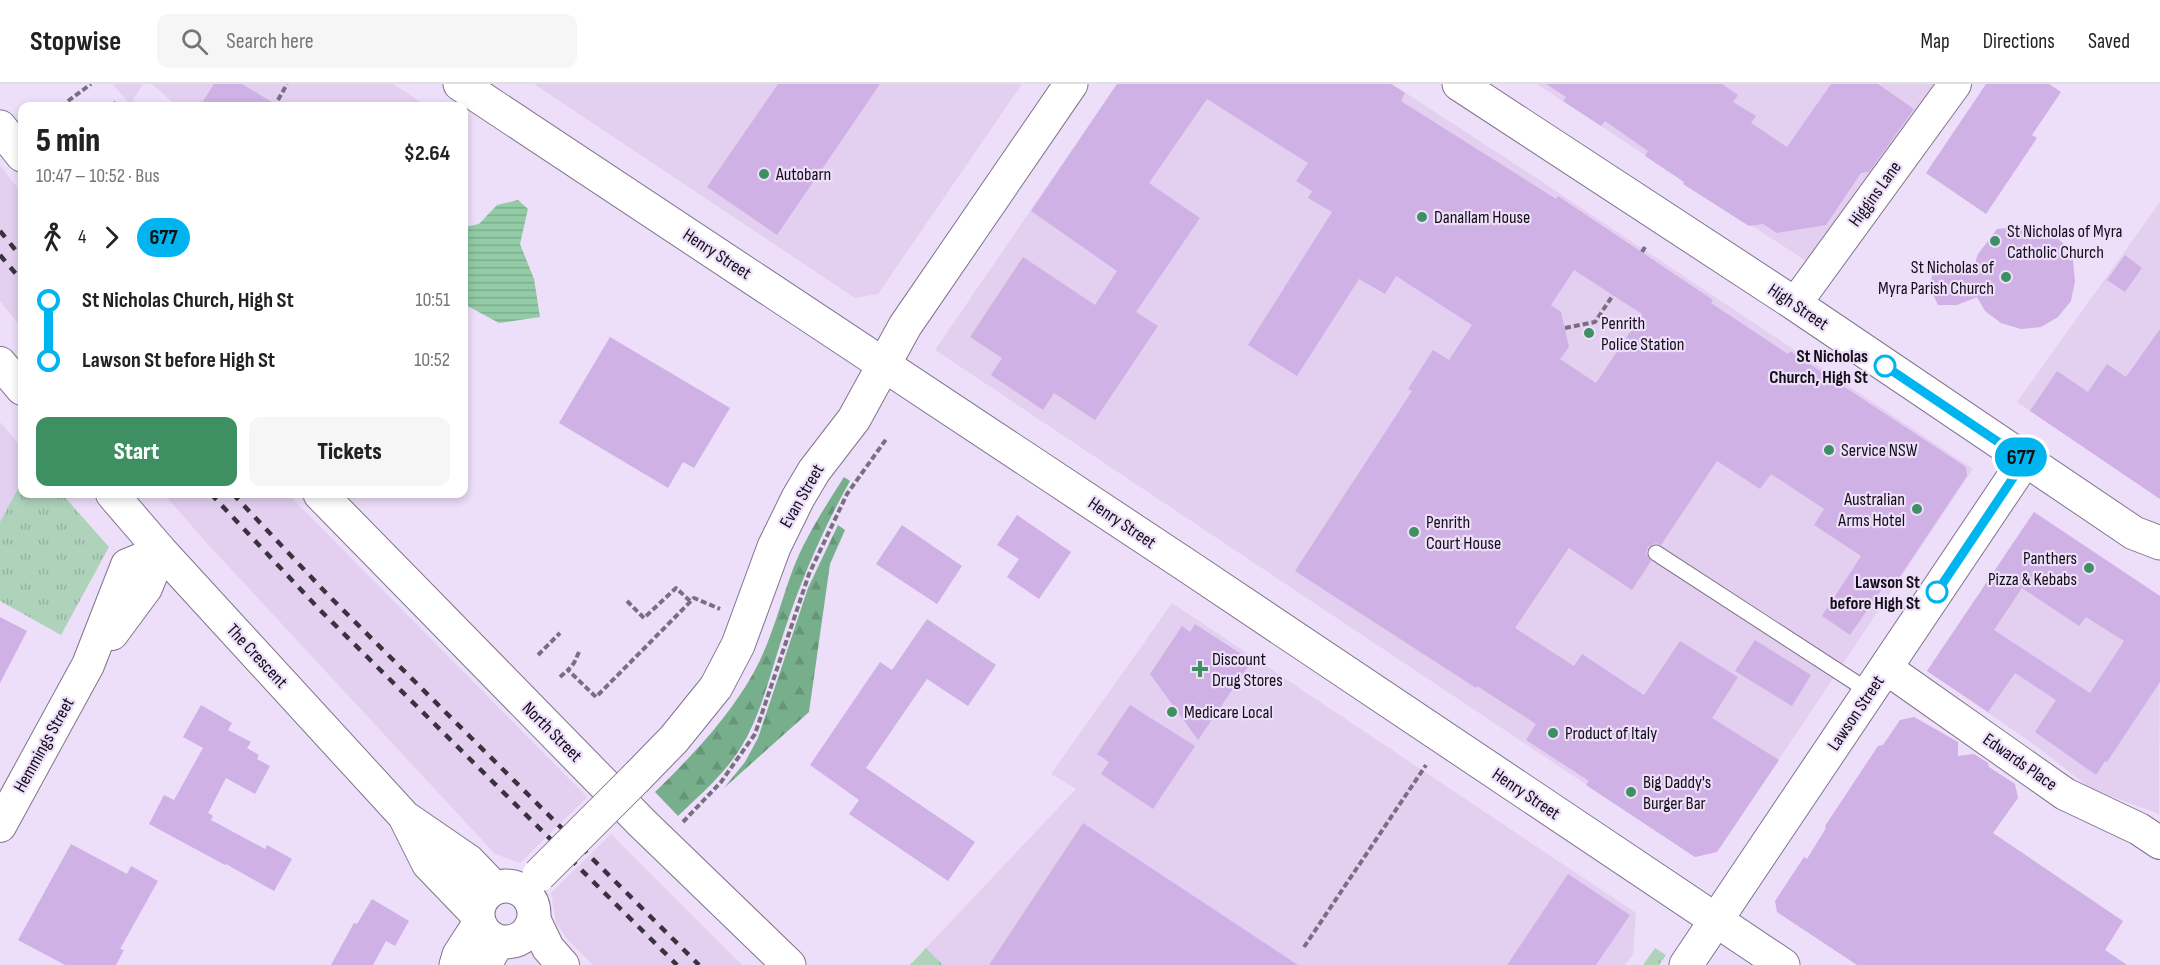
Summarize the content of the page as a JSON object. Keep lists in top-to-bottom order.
{
  "streets": {
    "main road": [
      "Henry Street",
      "High Street",
      "Evan Street",
      "Lawson Street",
      "North Street"
    ],
    "street": [
      "Higgins Lane",
      "The Crescent",
      "Hemmings Street",
      "Edwards Place"
    ]
  },
  "crossings": [
    ["Higgins Lane", "High Street"],
    ["Henry Street", "Evan Street"],
    ["Henry Street", "Lawson Street"],
    ["High Street", "Lawson Street"],
    ["Evan Street", "The Crescent"],
    ["The Crescent", "Hemmings Street"],
    ["Lawson Street", "Edwards Place"]
  ],
  "places": {
    "other": [
      "Autobarn",
      "Danallam House",
      "St Nicholas of Myra Catholic Church",
      "St Nicholas of Myra Parish Church",
      "Penrith Police Station",
      "St Nicholas Church, High St",
      "Service NSW",
      "Australian Arms Hotel",
      "Penrith Court House",
      "Panthers Pizza & Kebabs",
      "Lawson St before High St",
      "Medicare Local",
      "Product of Italy",
      "Big Daddy's Burger Bar"
    ],
    "health": ["Discount Drug Stores"]
  },
  "lines": ["bus line 677"],
  "page": {
    "header": "Stopwise",
    "search": "Search here",
    "nav": ["Map", "Directions", "Saved"],
    "on_map": "677",
    "heading": ["5 min", "10:47 – 10:52 · Bus", "$2.64"],
    "legs": ["4", "677"],
    "list": [
      {
        "name": "St Nicholas Church, High St",
        "value": "10:51"
      },
      {
        "name": "Lawson St before High St",
        "value": "10:52"
      }
    ],
    "buttons": ["Start", "Tickets"]
  }
}
